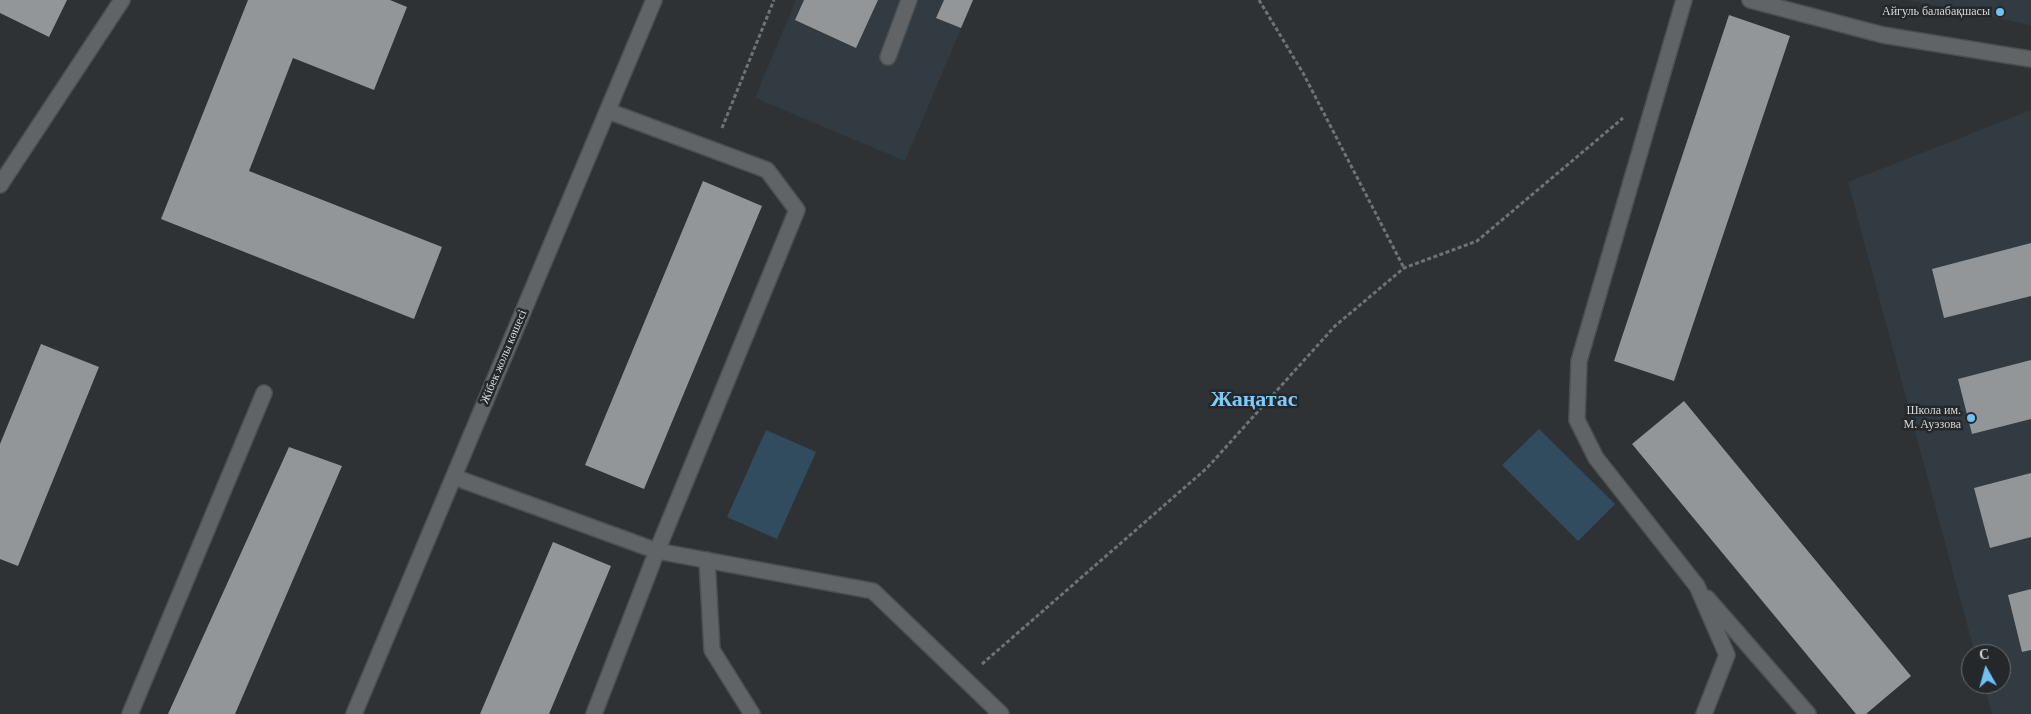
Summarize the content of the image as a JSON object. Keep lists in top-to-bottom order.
{
  "streets": {
    "main road": ["Жібек жолы көшесі"]
  },
  "districts": ["Жаңатас"],
  "places": ["Айгуль балабақшасы", "Школа им. М. Ауэзова"],
  "north": "top"
}
